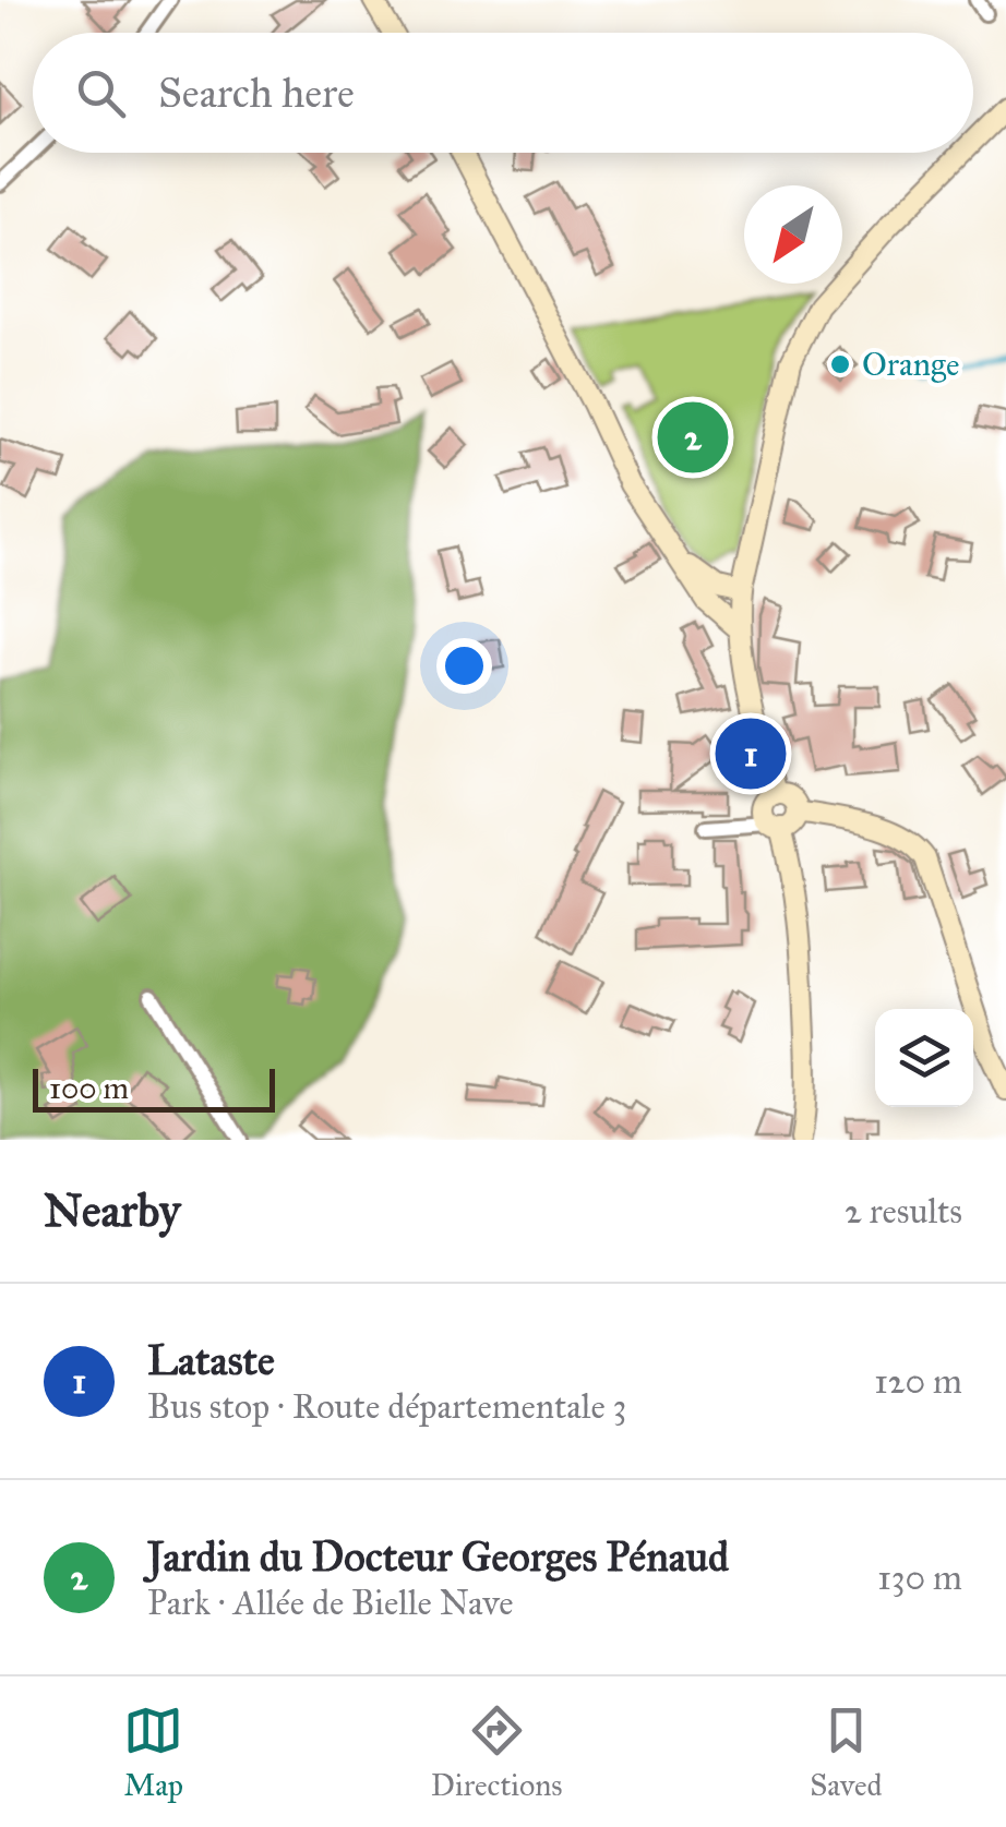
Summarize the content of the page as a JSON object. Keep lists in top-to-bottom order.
{
  "places": ["Orange"],
  "scale_bar": "100 m",
  "north": "bottom left",
  "page": {
    "search": "Search here",
    "pins": ["2", "1"],
    "scale": "100 m",
    "heading": ["Nearby", "2 results"],
    "list": [
      {
        "mark": "1",
        "name": "Lataste",
        "note": "Bus stop · Route départementale 3",
        "value": "120 m"
      },
      {
        "mark": "2",
        "name": "Jardin du Docteur Georges Pénaud",
        "note": "Park · Allée de Bielle Nave",
        "value": "130 m"
      }
    ],
    "nav": ["Map", "Directions", "Saved"]
  }
}
